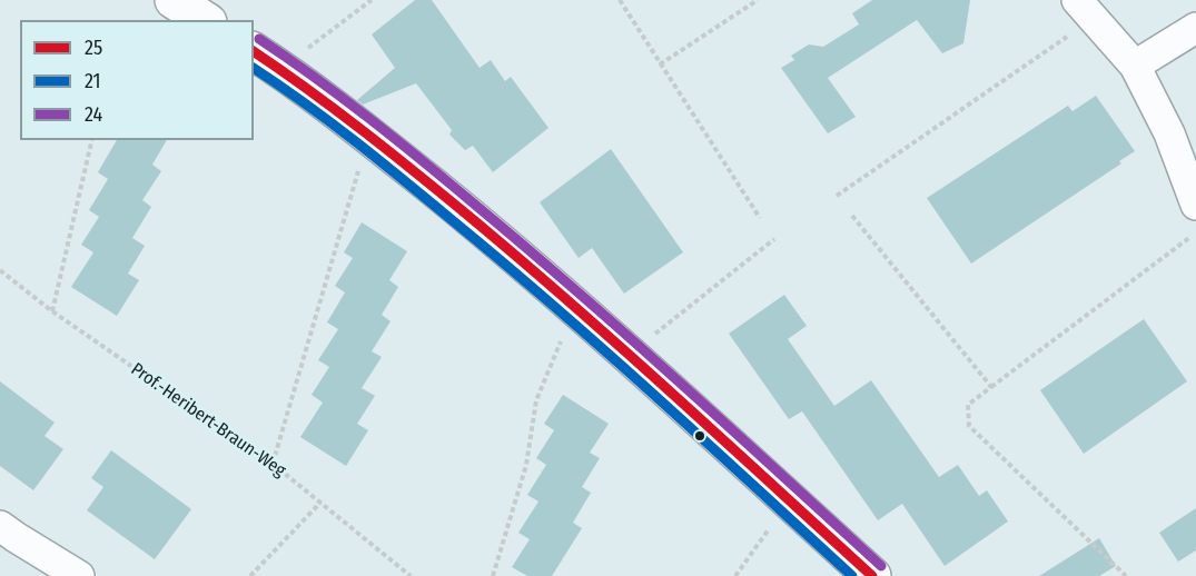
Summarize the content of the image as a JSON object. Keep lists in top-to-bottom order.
{
  "streets": {
    "path": ["Prof.-Heribert-Braun-Weg"]
  },
  "lines": ["transit line 24", "transit line 25", "transit line 21"],
  "legend": ["25", "21", "24"]
}
